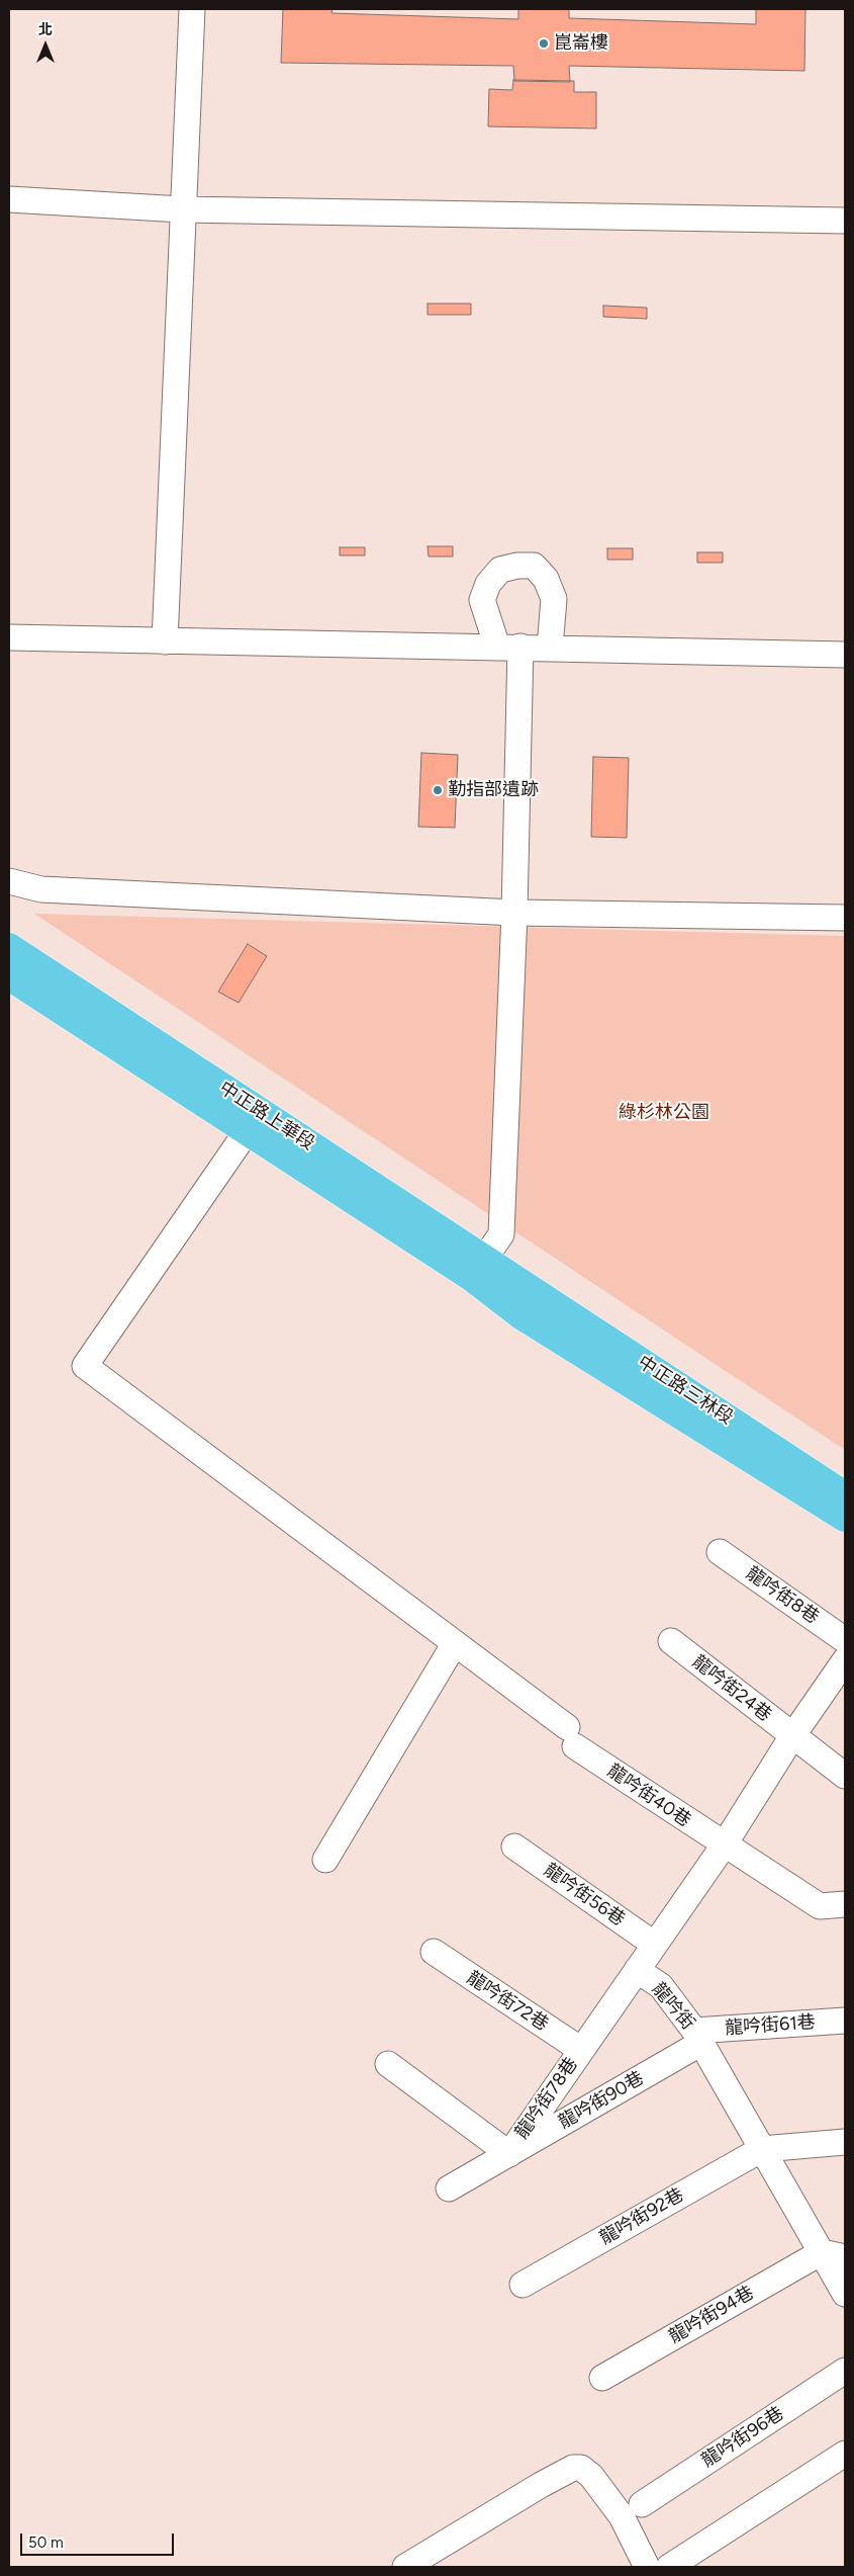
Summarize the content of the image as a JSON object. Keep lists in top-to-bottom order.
{
  "streets": {
    "main road": ["中正路上華段", "中正路三林段"],
    "street": [
      "龍吟街8巷",
      "龍吟街24巷",
      "龍吟街40巷",
      "龍吟街56巷",
      "龍吟街72巷",
      "龍吟街",
      "龍吟街61巷",
      "龍吟街78巷",
      "龍吟街90巷",
      "龍吟街92巷",
      "龍吟街94巷",
      "龍吟街96巷"
    ]
  },
  "crossings": [
    ["中正路上華段", "中正路三林段"],
    ["中正路上華段", "龍吟街40巷"],
    ["龍吟街24巷", "龍吟街"],
    ["龍吟街40巷", "龍吟街"],
    ["龍吟街56巷", "龍吟街"],
    ["龍吟街72巷", "龍吟街78巷"],
    ["龍吟街", "龍吟街61巷"],
    ["龍吟街", "龍吟街78巷"],
    ["龍吟街", "龍吟街90巷"],
    ["龍吟街", "龍吟街92巷"],
    ["龍吟街", "龍吟街94巷"],
    ["龍吟街61巷", "龍吟街90巷"],
    ["龍吟街78巷", "龍吟街90巷"]
  ],
  "parks": ["綠杉林公園"],
  "places": ["崑崙樓", "勤指部遺跡"],
  "scale_bar": "50 m",
  "north": "top"
}
